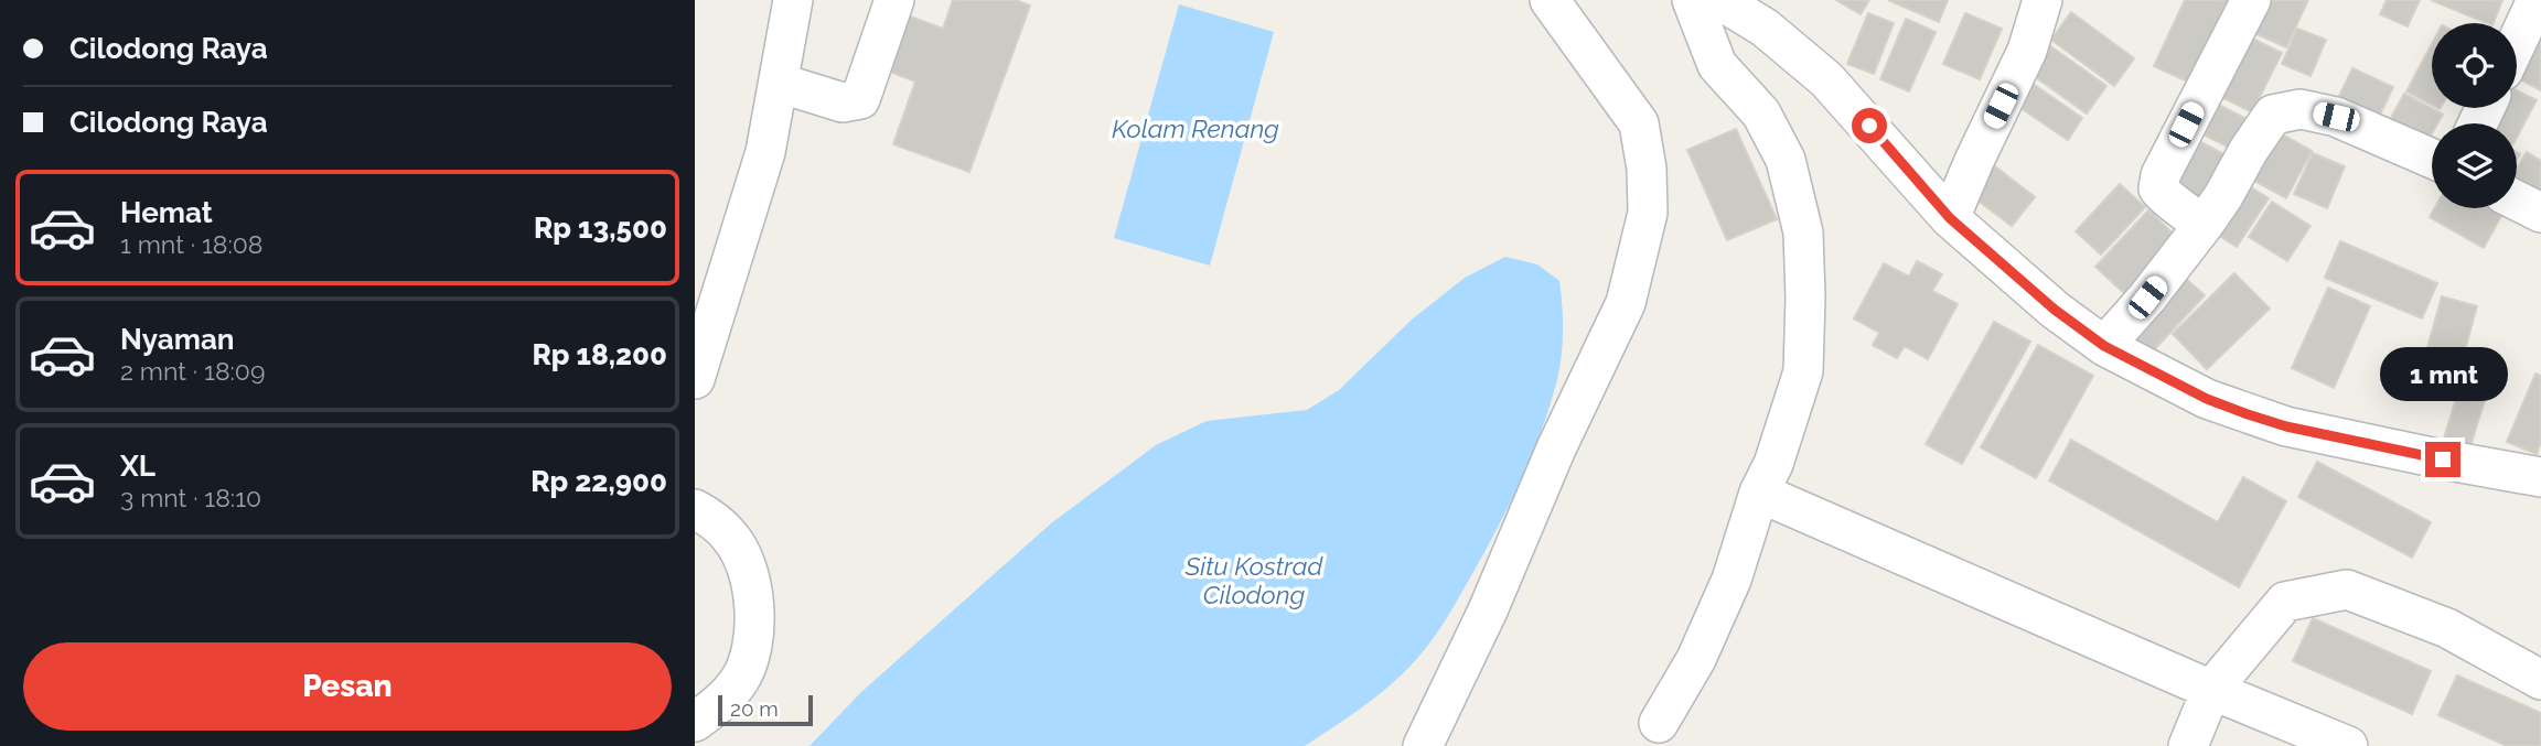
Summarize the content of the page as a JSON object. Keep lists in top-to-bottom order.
{
  "water": ["Kolam Renang", "Situ Kostrad Cilodong"],
  "scale_bar": "20 m",
  "page": {
    "banner": ["Cilodong Raya", "Cilodong Raya"],
    "list": [
      {
        "name": "Hemat",
        "note": "1 mnt · 18:08",
        "value": "Rp 13,500"
      },
      {
        "name": "Nyaman",
        "note": "2 mnt · 18:09",
        "value": "Rp 18,200"
      },
      {
        "name": "XL",
        "note": "3 mnt · 18:10",
        "value": "Rp 22,900"
      }
    ],
    "bubble": "1 mnt",
    "buttons": "Pesan",
    "scale": "20 m"
  }
}
